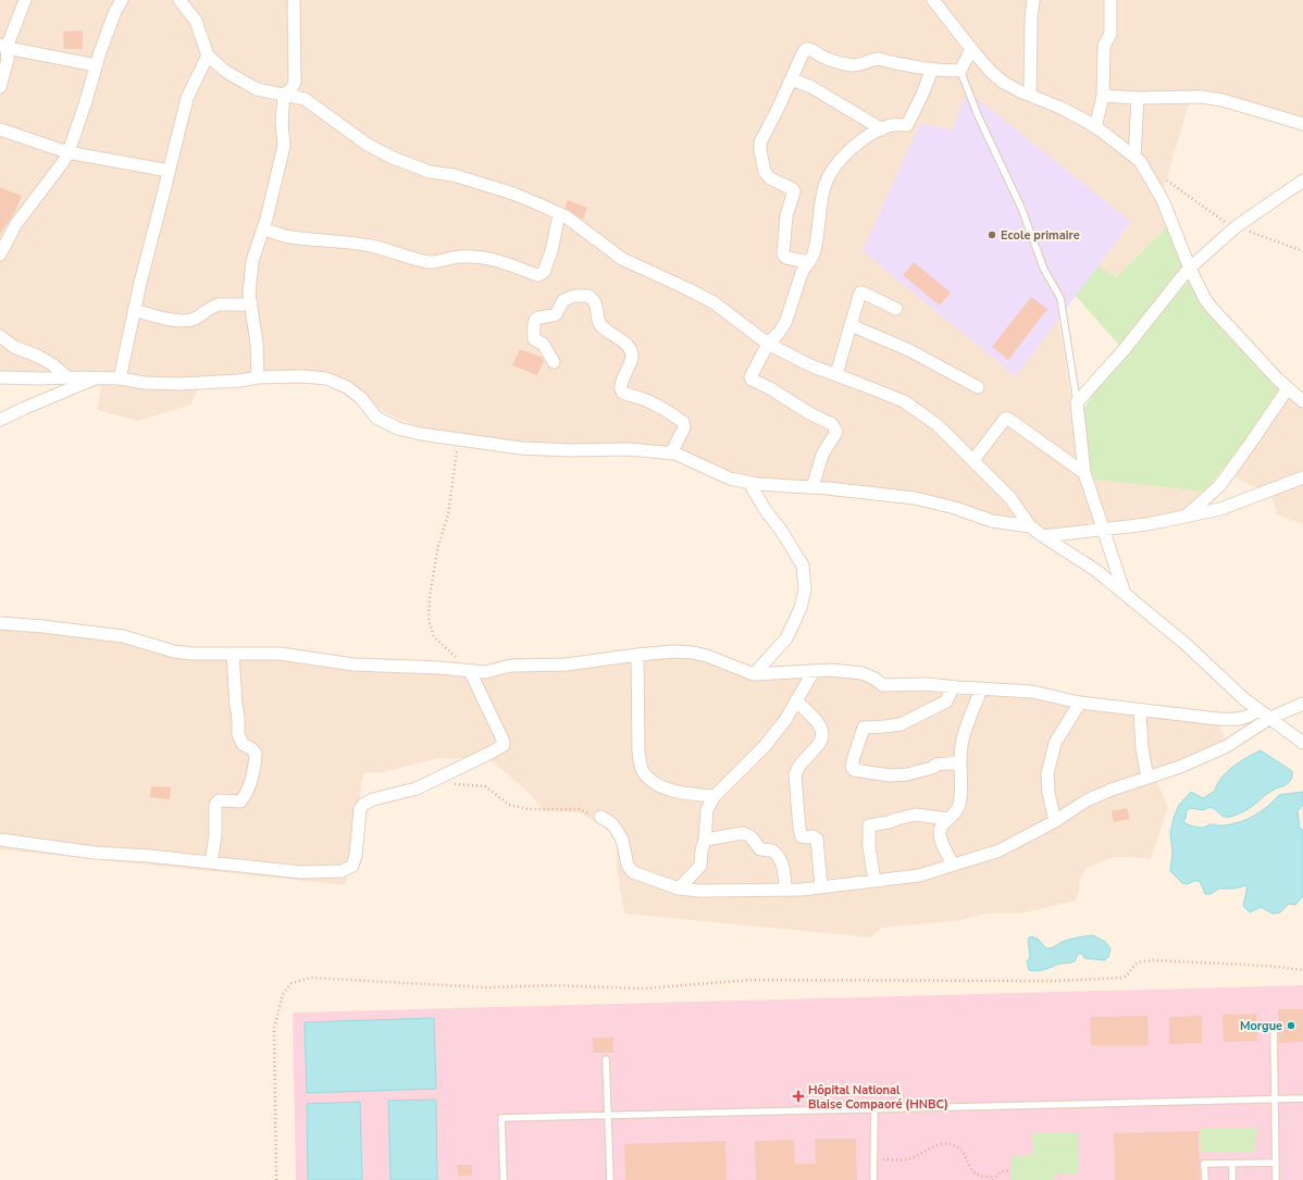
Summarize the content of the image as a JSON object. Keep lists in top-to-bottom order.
{
  "places": {
    "other": ["Ecole primaire", "Morgue"],
    "health": ["Hôpital National Blaise Compaoré (HNBC)"]
  }
}
